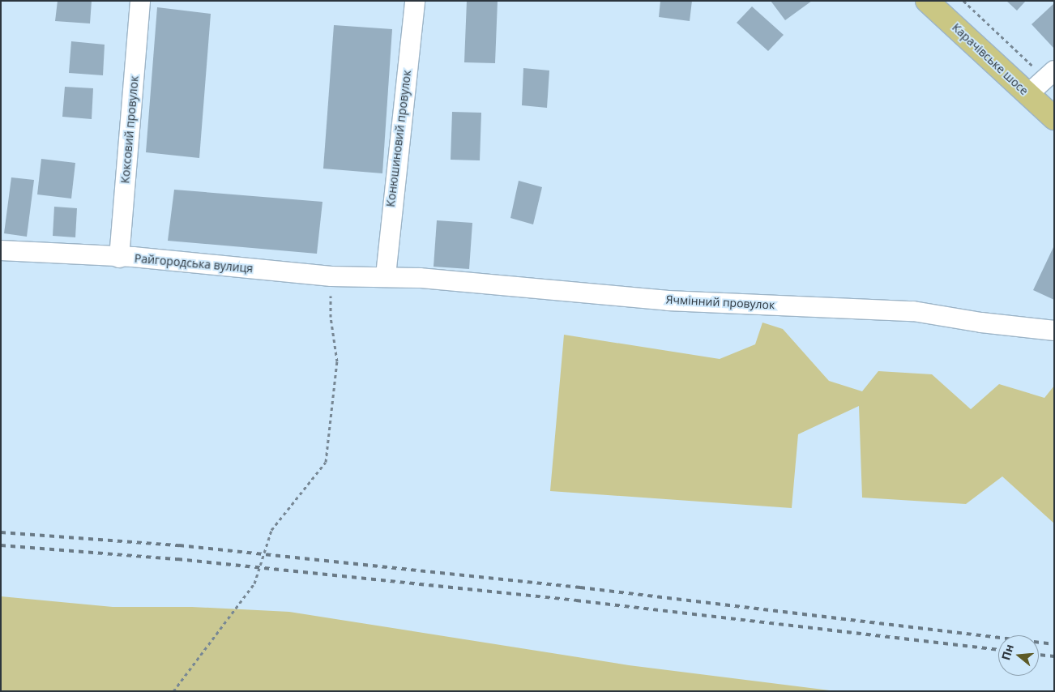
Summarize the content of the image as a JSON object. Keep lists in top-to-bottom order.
{
  "streets": {
    "main road": ["Карачівське шосе"],
    "street": [
      "Коксовий провулок",
      "Конюшиновий провулок",
      "Райгородська вулиця",
      "Ячмінний провулок"
    ]
  },
  "crossings": [
    ["Коксовий провулок", "Райгородська вулиця"],
    ["Конюшиновий провулок", "Райгородська вулиця"],
    ["Конюшиновий провулок", "Ячмінний провулок"],
    ["Райгородська вулиця", "Ячмінний провулок"]
  ],
  "north": "left"
}
